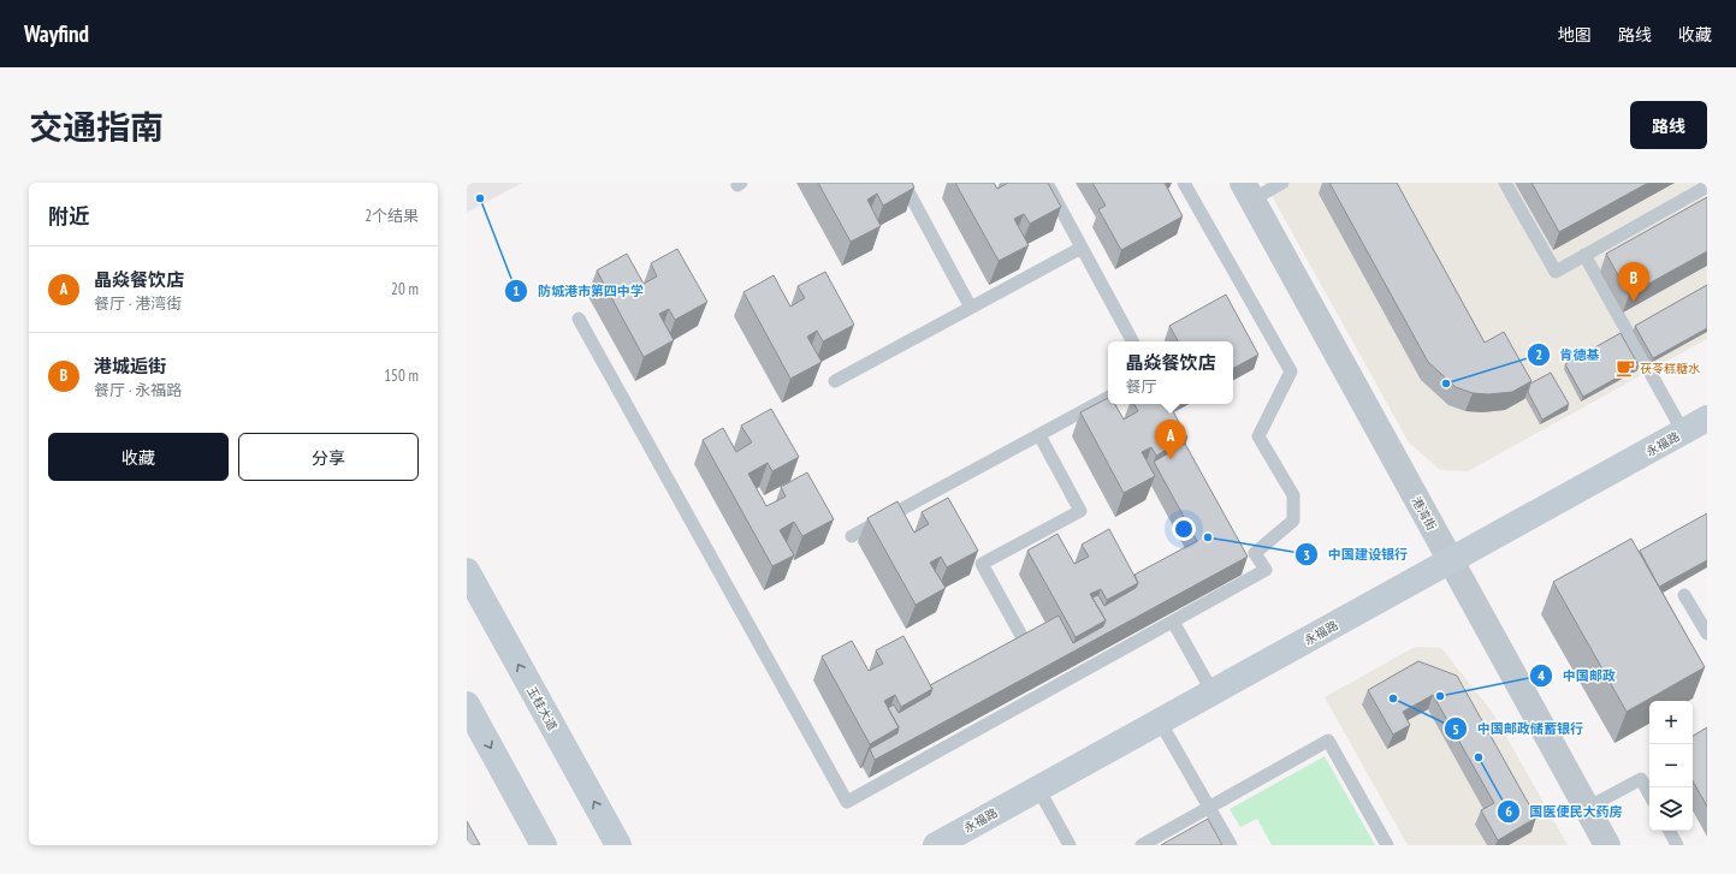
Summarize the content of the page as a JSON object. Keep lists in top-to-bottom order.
{
  "streets": {
    "street": ["永福路", "港湾街", "玉桂大道"]
  },
  "crossings": [
    ["永福路", "港湾街"]
  ],
  "places": {
    "other": [
      "防城港市第四中学",
      "肯德基",
      "中国建设银行",
      "中国邮政",
      "中国邮政储蓄银行",
      "国医便民大药房"
    ],
    "cafe": ["茯苓糕糖水"]
  },
  "page": {
    "header": "Wayfind",
    "nav": ["地图", "路线", "收藏"],
    "title": "交通指南",
    "buttons": [
      "路线",
      ["收藏", "分享"]
    ],
    "heading": ["附近", "2个结果"],
    "list": [
      {
        "mark": "A",
        "name": "晶焱餐饮店",
        "note": "餐厅 · 港湾街",
        "value": "20 m"
      },
      {
        "mark": "B",
        "name": "港城逅街",
        "note": "餐厅 · 永福路",
        "value": "150 m"
      }
    ],
    "pins": ["B", "A"],
    "popup": ["晶焱餐饮店", "餐厅"],
    "map_buttons": ["+", "−"]
  }
}
